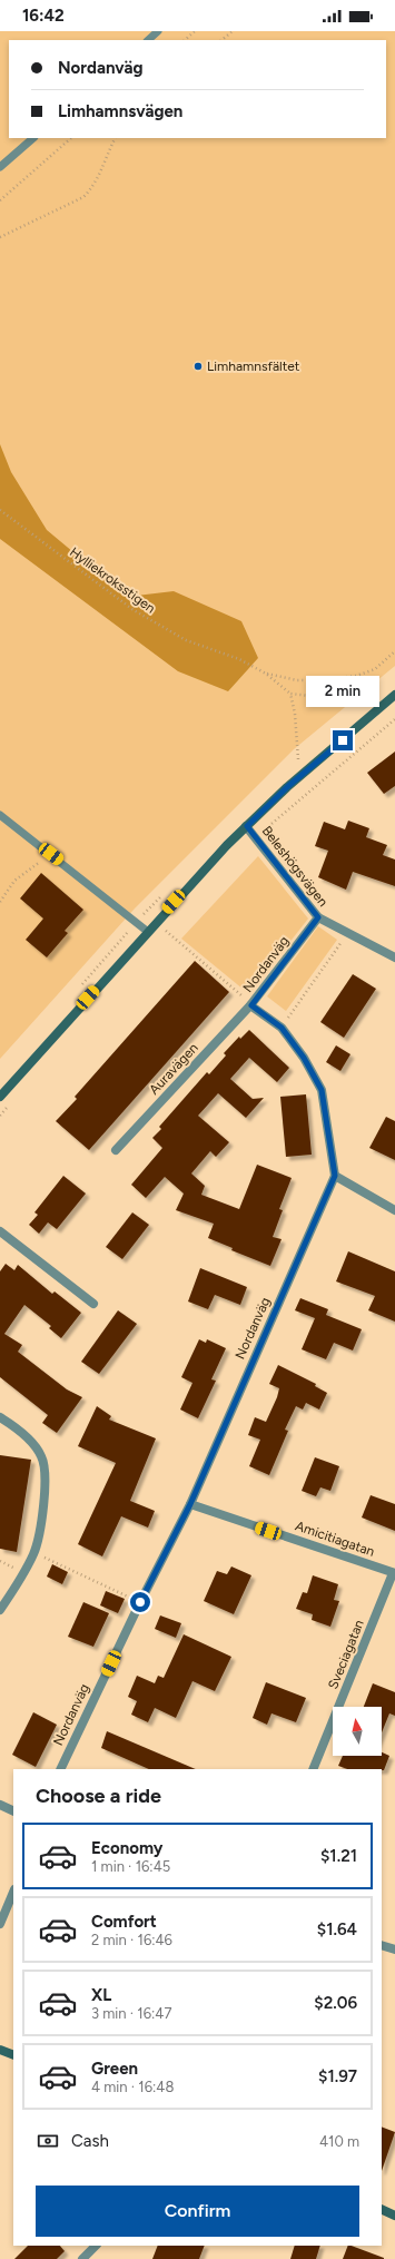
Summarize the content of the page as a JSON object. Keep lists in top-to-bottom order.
{
  "streets": {
    "street": [
      "Beleshögsvägen",
      "Nordanväg",
      "Auravägen",
      "Amicitiagatan",
      "Sveciagatan"
    ],
    "path": ["Hylliekroksstigen"]
  },
  "crossings": [
    ["Beleshögsvägen", "Nordanväg"],
    ["Nordanväg", "Auravägen"],
    ["Nordanväg", "Amicitiagatan"],
    ["Amicitiagatan", "Sveciagatan"]
  ],
  "places": ["Limhamnsfältet"],
  "north": "top",
  "page": {
    "status": "16:42",
    "banner": ["Nordanväg", "Limhamnsvägen"],
    "bubble": "2 min",
    "heading": "Choose a ride",
    "list": [
      {
        "name": "Economy",
        "note": "1 min · 16:45",
        "value": "$1.21"
      },
      {
        "name": "Comfort",
        "note": "2 min · 16:46",
        "value": "$1.64"
      },
      {
        "name": "XL",
        "note": "3 min · 16:47",
        "value": "$2.06"
      },
      {
        "name": "Green",
        "note": "4 min · 16:48",
        "value": "$1.97"
      }
    ],
    "pay": ["Cash", "410 m"],
    "buttons": "Confirm"
  }
}
